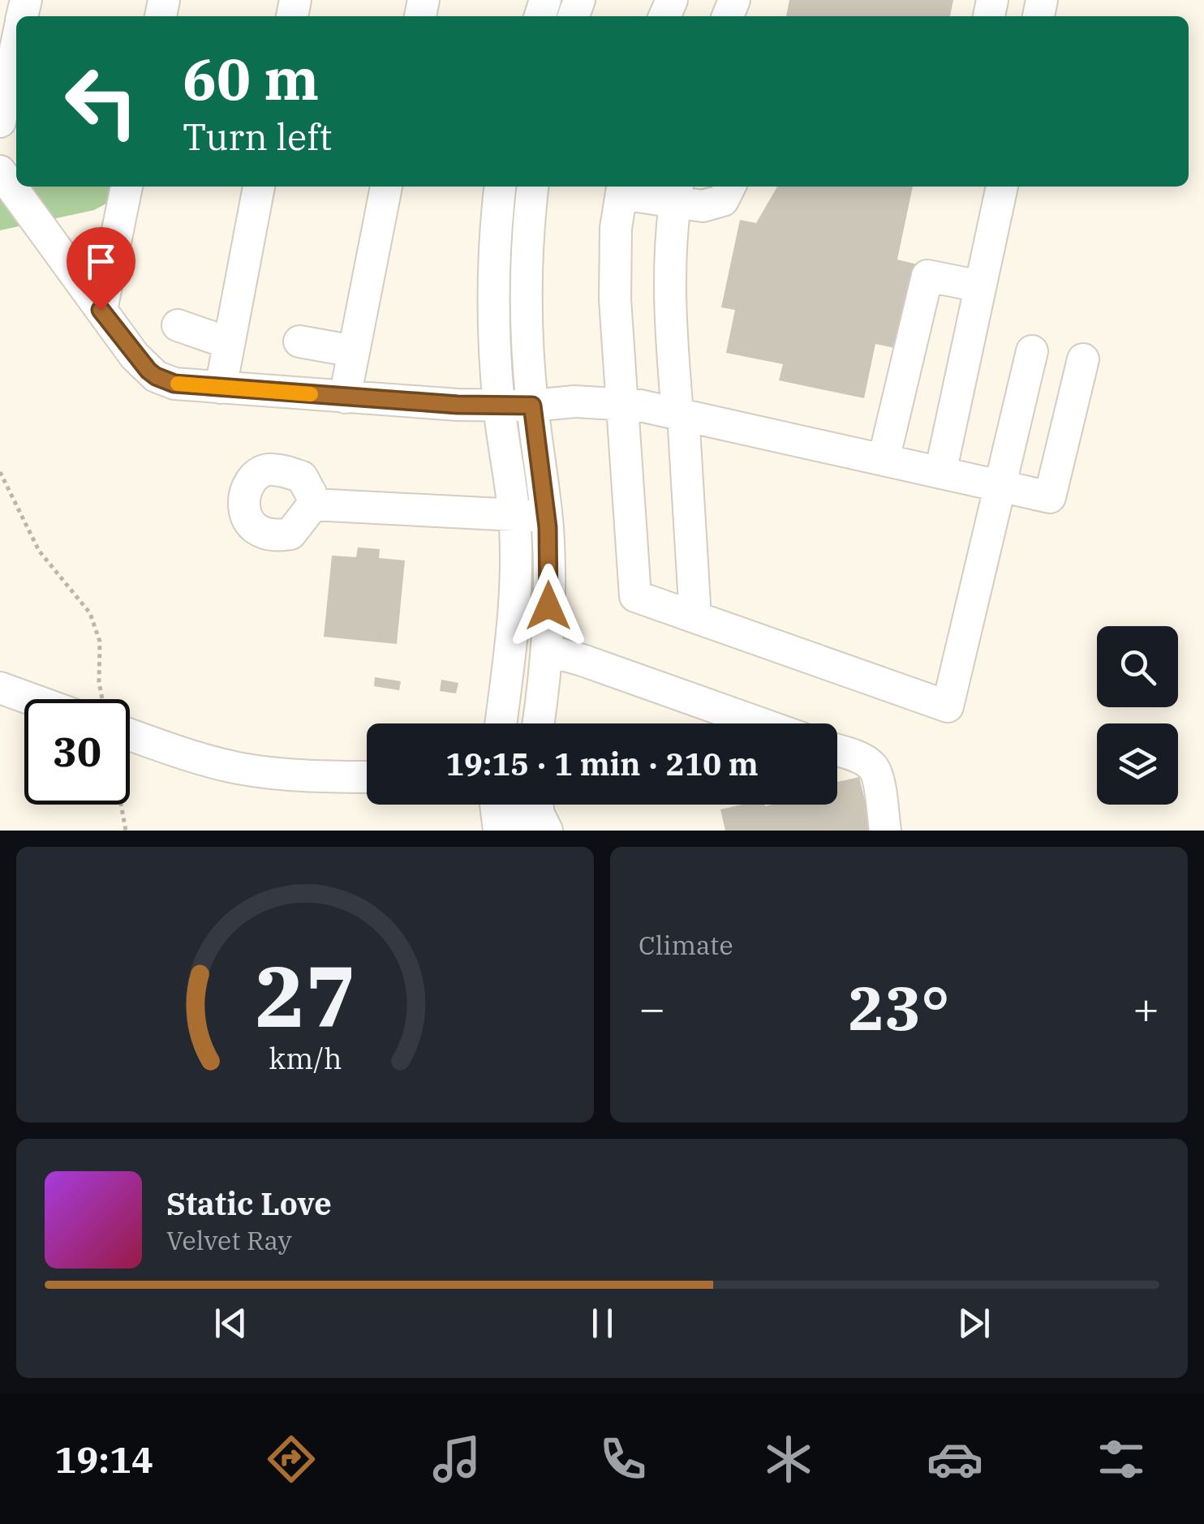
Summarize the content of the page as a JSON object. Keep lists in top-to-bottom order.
{
  "page": {
    "turn": ["60 m", "Turn left"],
    "limit": "30",
    "trip": "19:15 · 1 min · 210 m",
    "tile": "Climate",
    "heat": ["−", "23°", "+"],
    "song": ["Static Love", "Velvet Ray"],
    "tabs": "19:14",
    "gauge": ["27", "km/h"]
  }
}
